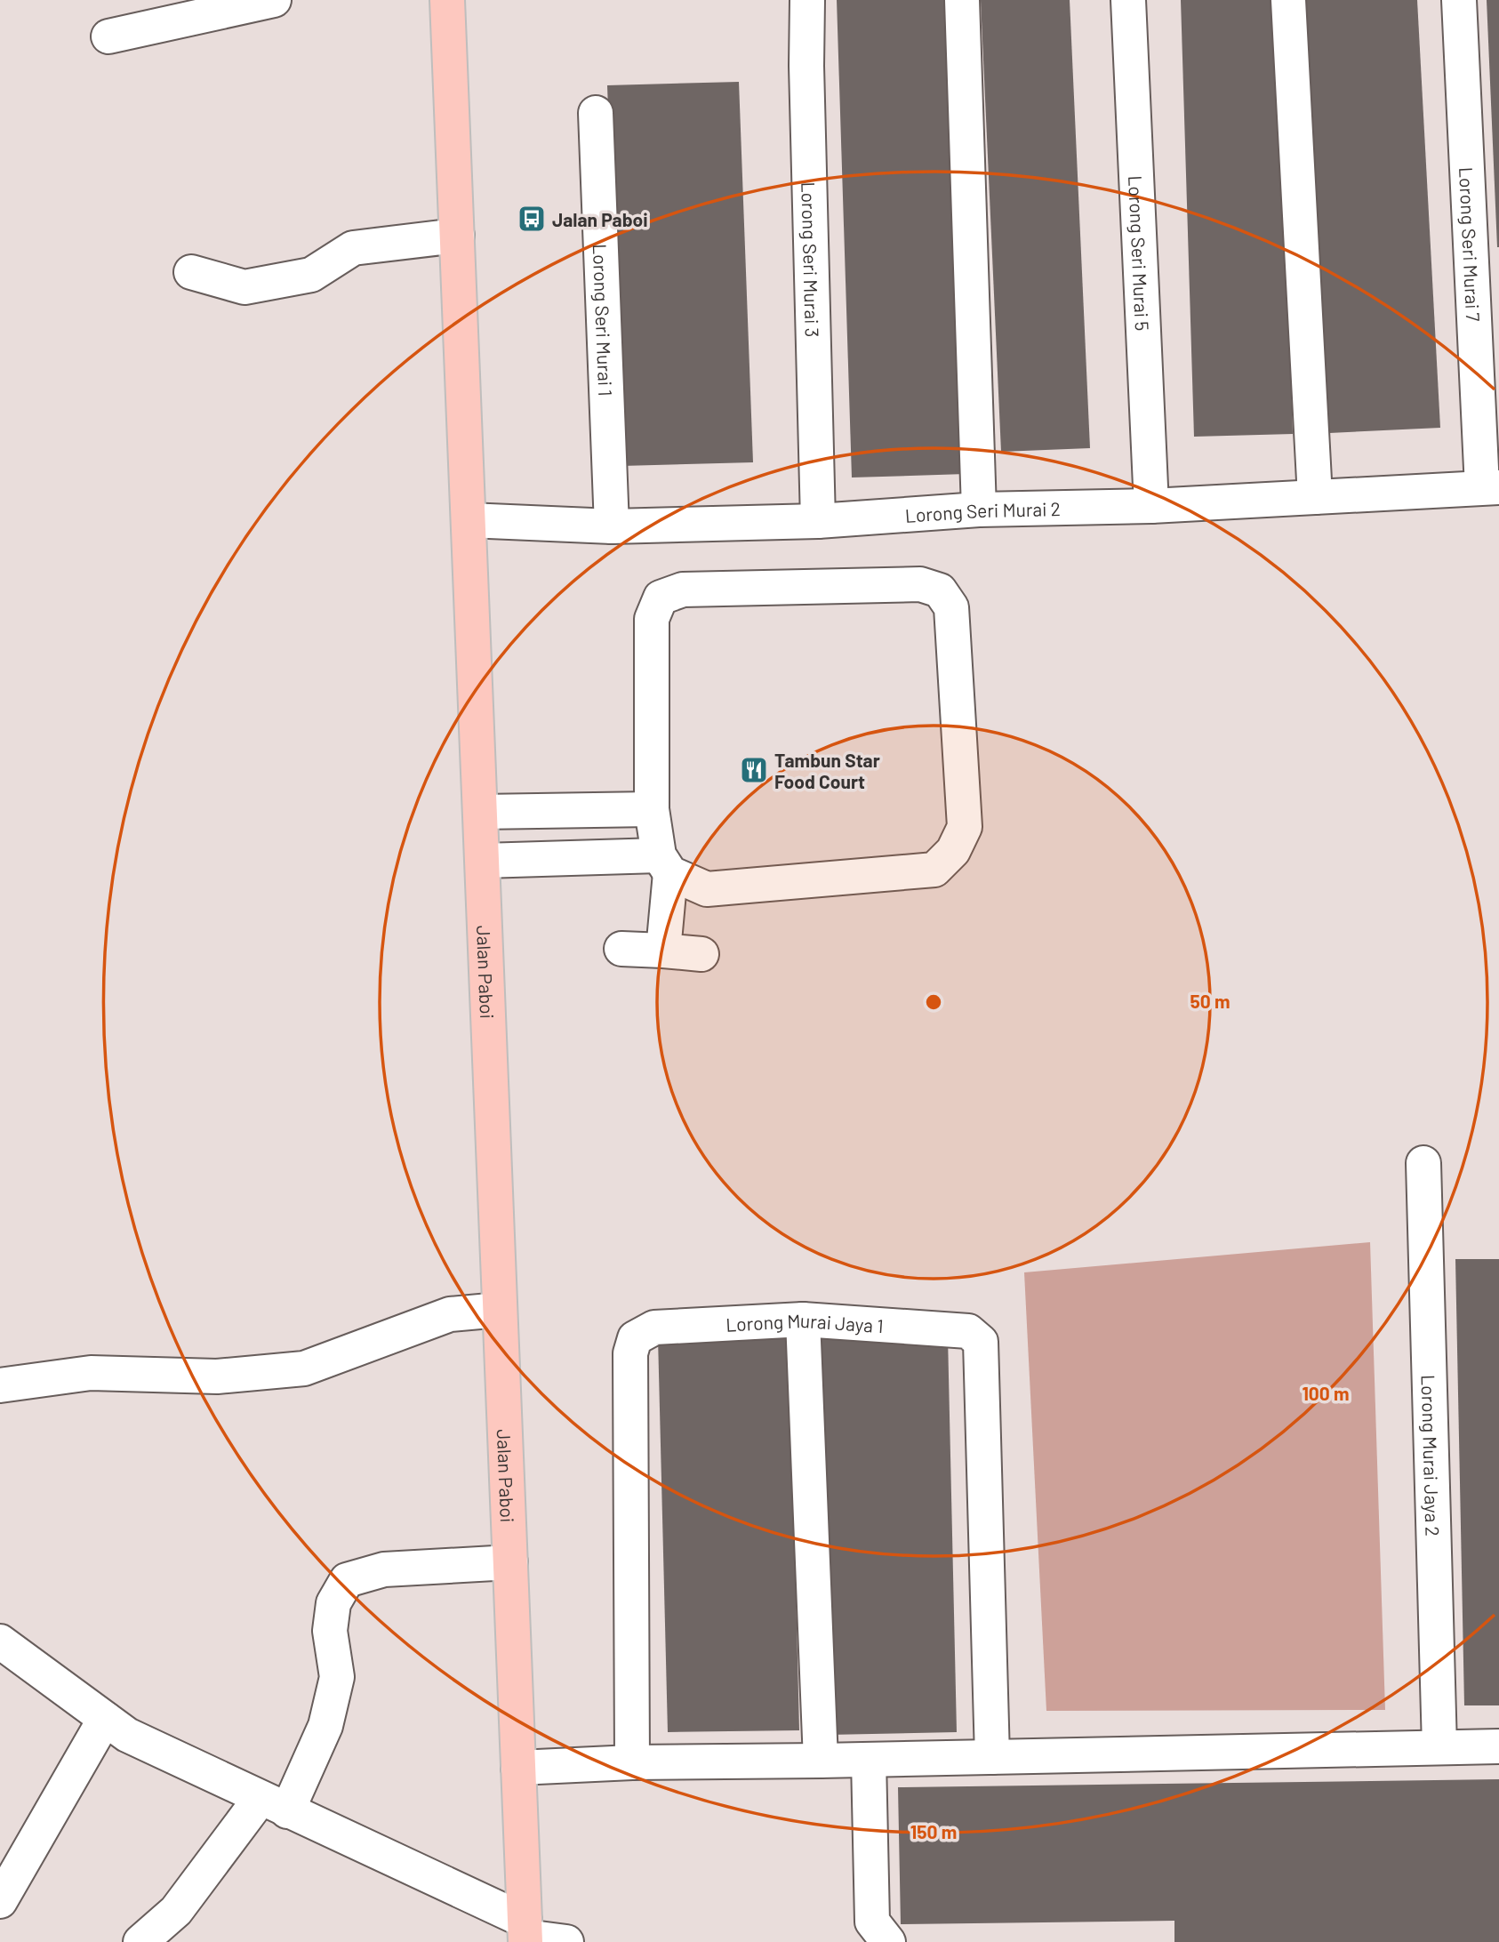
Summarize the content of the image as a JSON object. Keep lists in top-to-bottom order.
{
  "streets": {
    "main road": ["Jalan Paboi"],
    "street": [
      "Lorong Seri Murai 7",
      "Lorong Seri Murai 5",
      "Lorong Seri Murai 3",
      "Lorong Seri Murai 1",
      "Lorong Seri Murai 2",
      "Lorong Murai Jaya 1",
      "Lorong Murai Jaya 2"
    ]
  },
  "crossings": [
    ["Lorong Seri Murai 7", "Lorong Seri Murai 2"],
    ["Lorong Seri Murai 5", "Lorong Seri Murai 2"],
    ["Lorong Seri Murai 3", "Lorong Seri Murai 2"],
    ["Lorong Seri Murai 1", "Lorong Seri Murai 2"],
    ["Lorong Seri Murai 2", "Jalan Paboi"]
  ],
  "places": {
    "bus stop": ["Jalan Paboi"],
    "restaurant": ["Tambun Star Food Court"]
  },
  "rings": ["50 m", "100 m", "150 m"]
}
